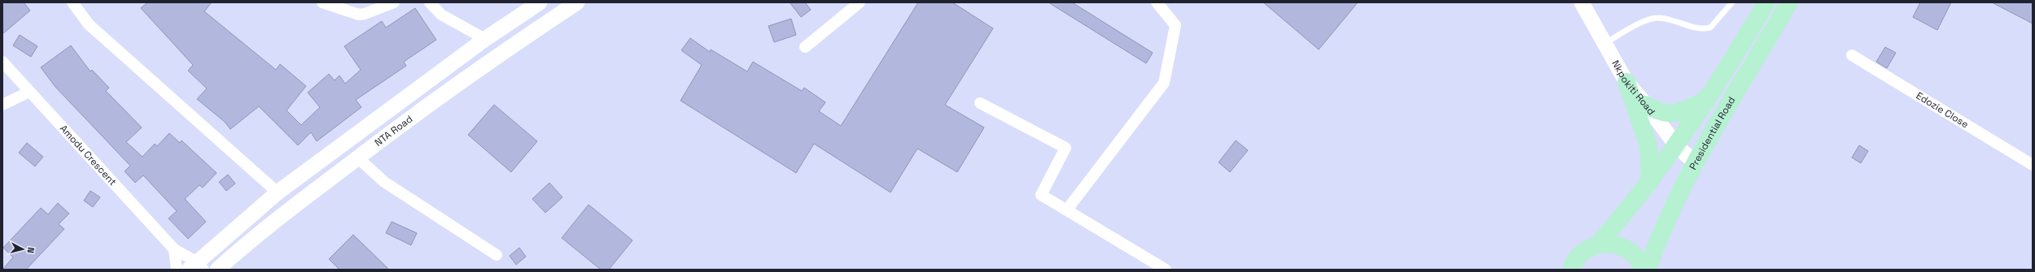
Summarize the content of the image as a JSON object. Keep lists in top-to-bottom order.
{
  "streets": {
    "main road": ["Nkpokiti Road", "NTA Road", "Presidential Road"],
    "street": ["Edozie Close", "Amodu Crescent"]
  },
  "crossings": [
    ["Nkpokiti Road", "Presidential Road"],
    ["NTA Road", "Amodu Crescent"]
  ],
  "north": "right"
}
